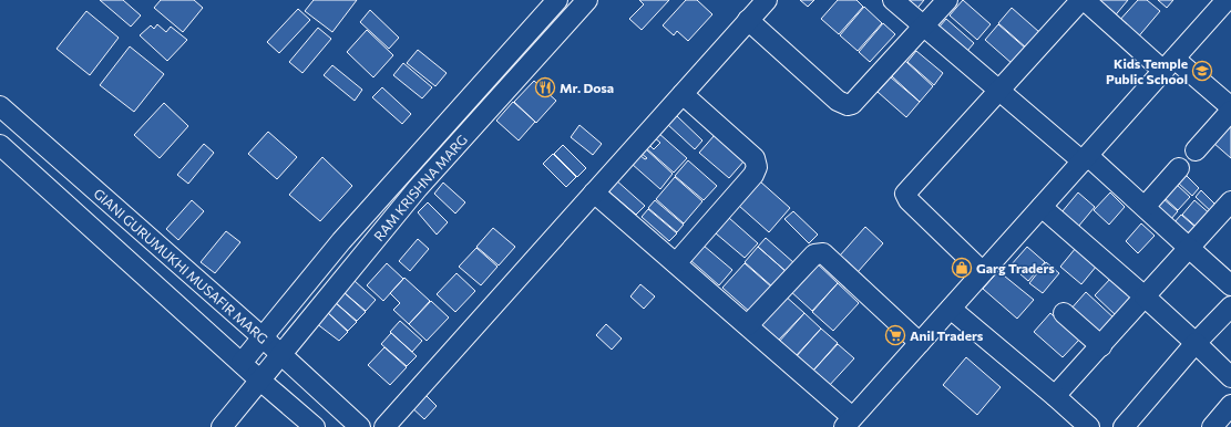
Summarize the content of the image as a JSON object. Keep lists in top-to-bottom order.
{
  "streets": {
    "street": ["RAM KRISHNA MARG", "GIANI GURUMUKHI MUSAFIR MARG"]
  },
  "crossings": [
    ["RAM KRISHNA MARG", "GIANI GURUMUKHI MUSAFIR MARG"]
  ],
  "places": {
    "school or university": ["Kids Temple Public School"],
    "restaurant": ["Mr. Dosa"],
    "shop": ["Garg Traders"],
    "supermarket": ["Anil Traders"]
  }
}
